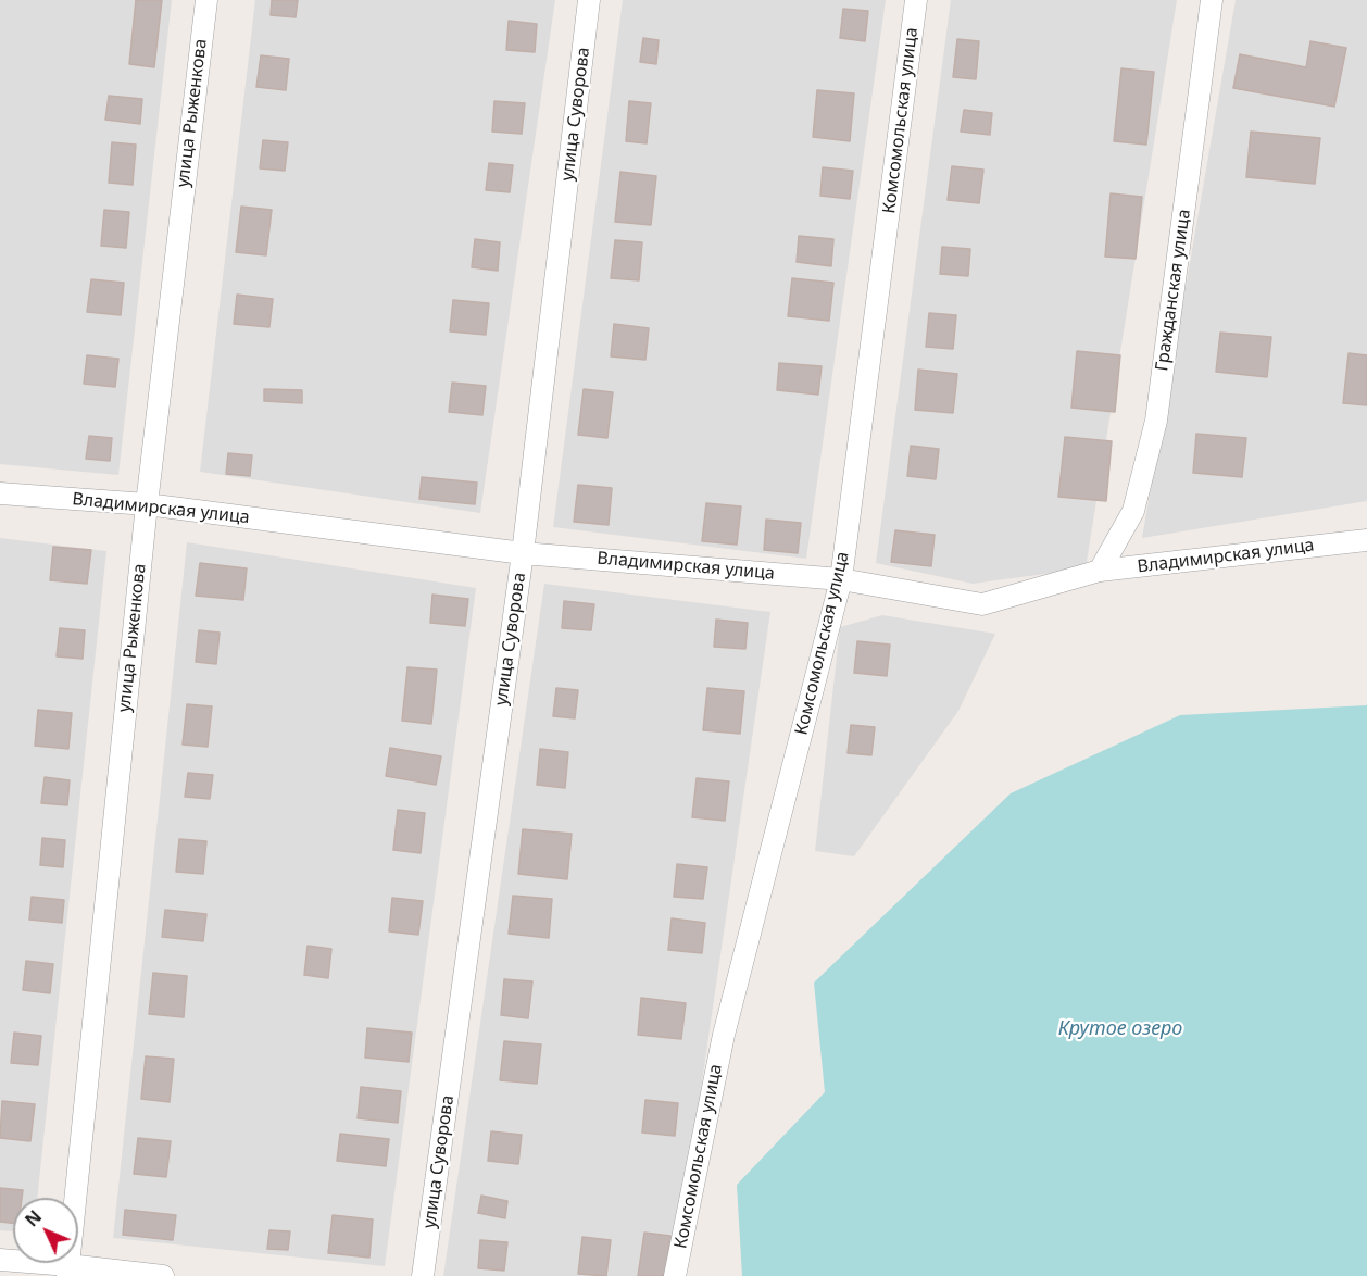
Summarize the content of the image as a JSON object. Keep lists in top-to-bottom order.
{
  "streets": {
    "street": [
      "улица Рыженкова",
      "улица Суворова",
      "Комсомольская улица",
      "Гражданская улица",
      "Владимирская улица"
    ]
  },
  "crossings": [
    ["улица Рыженкова", "Владимирская улица"],
    ["улица Суворова", "Владимирская улица"],
    ["Комсомольская улица", "Владимирская улица"],
    ["Гражданская улица", "Владимирская улица"]
  ],
  "water": ["Крутое озеро"],
  "north": "top left"
}
